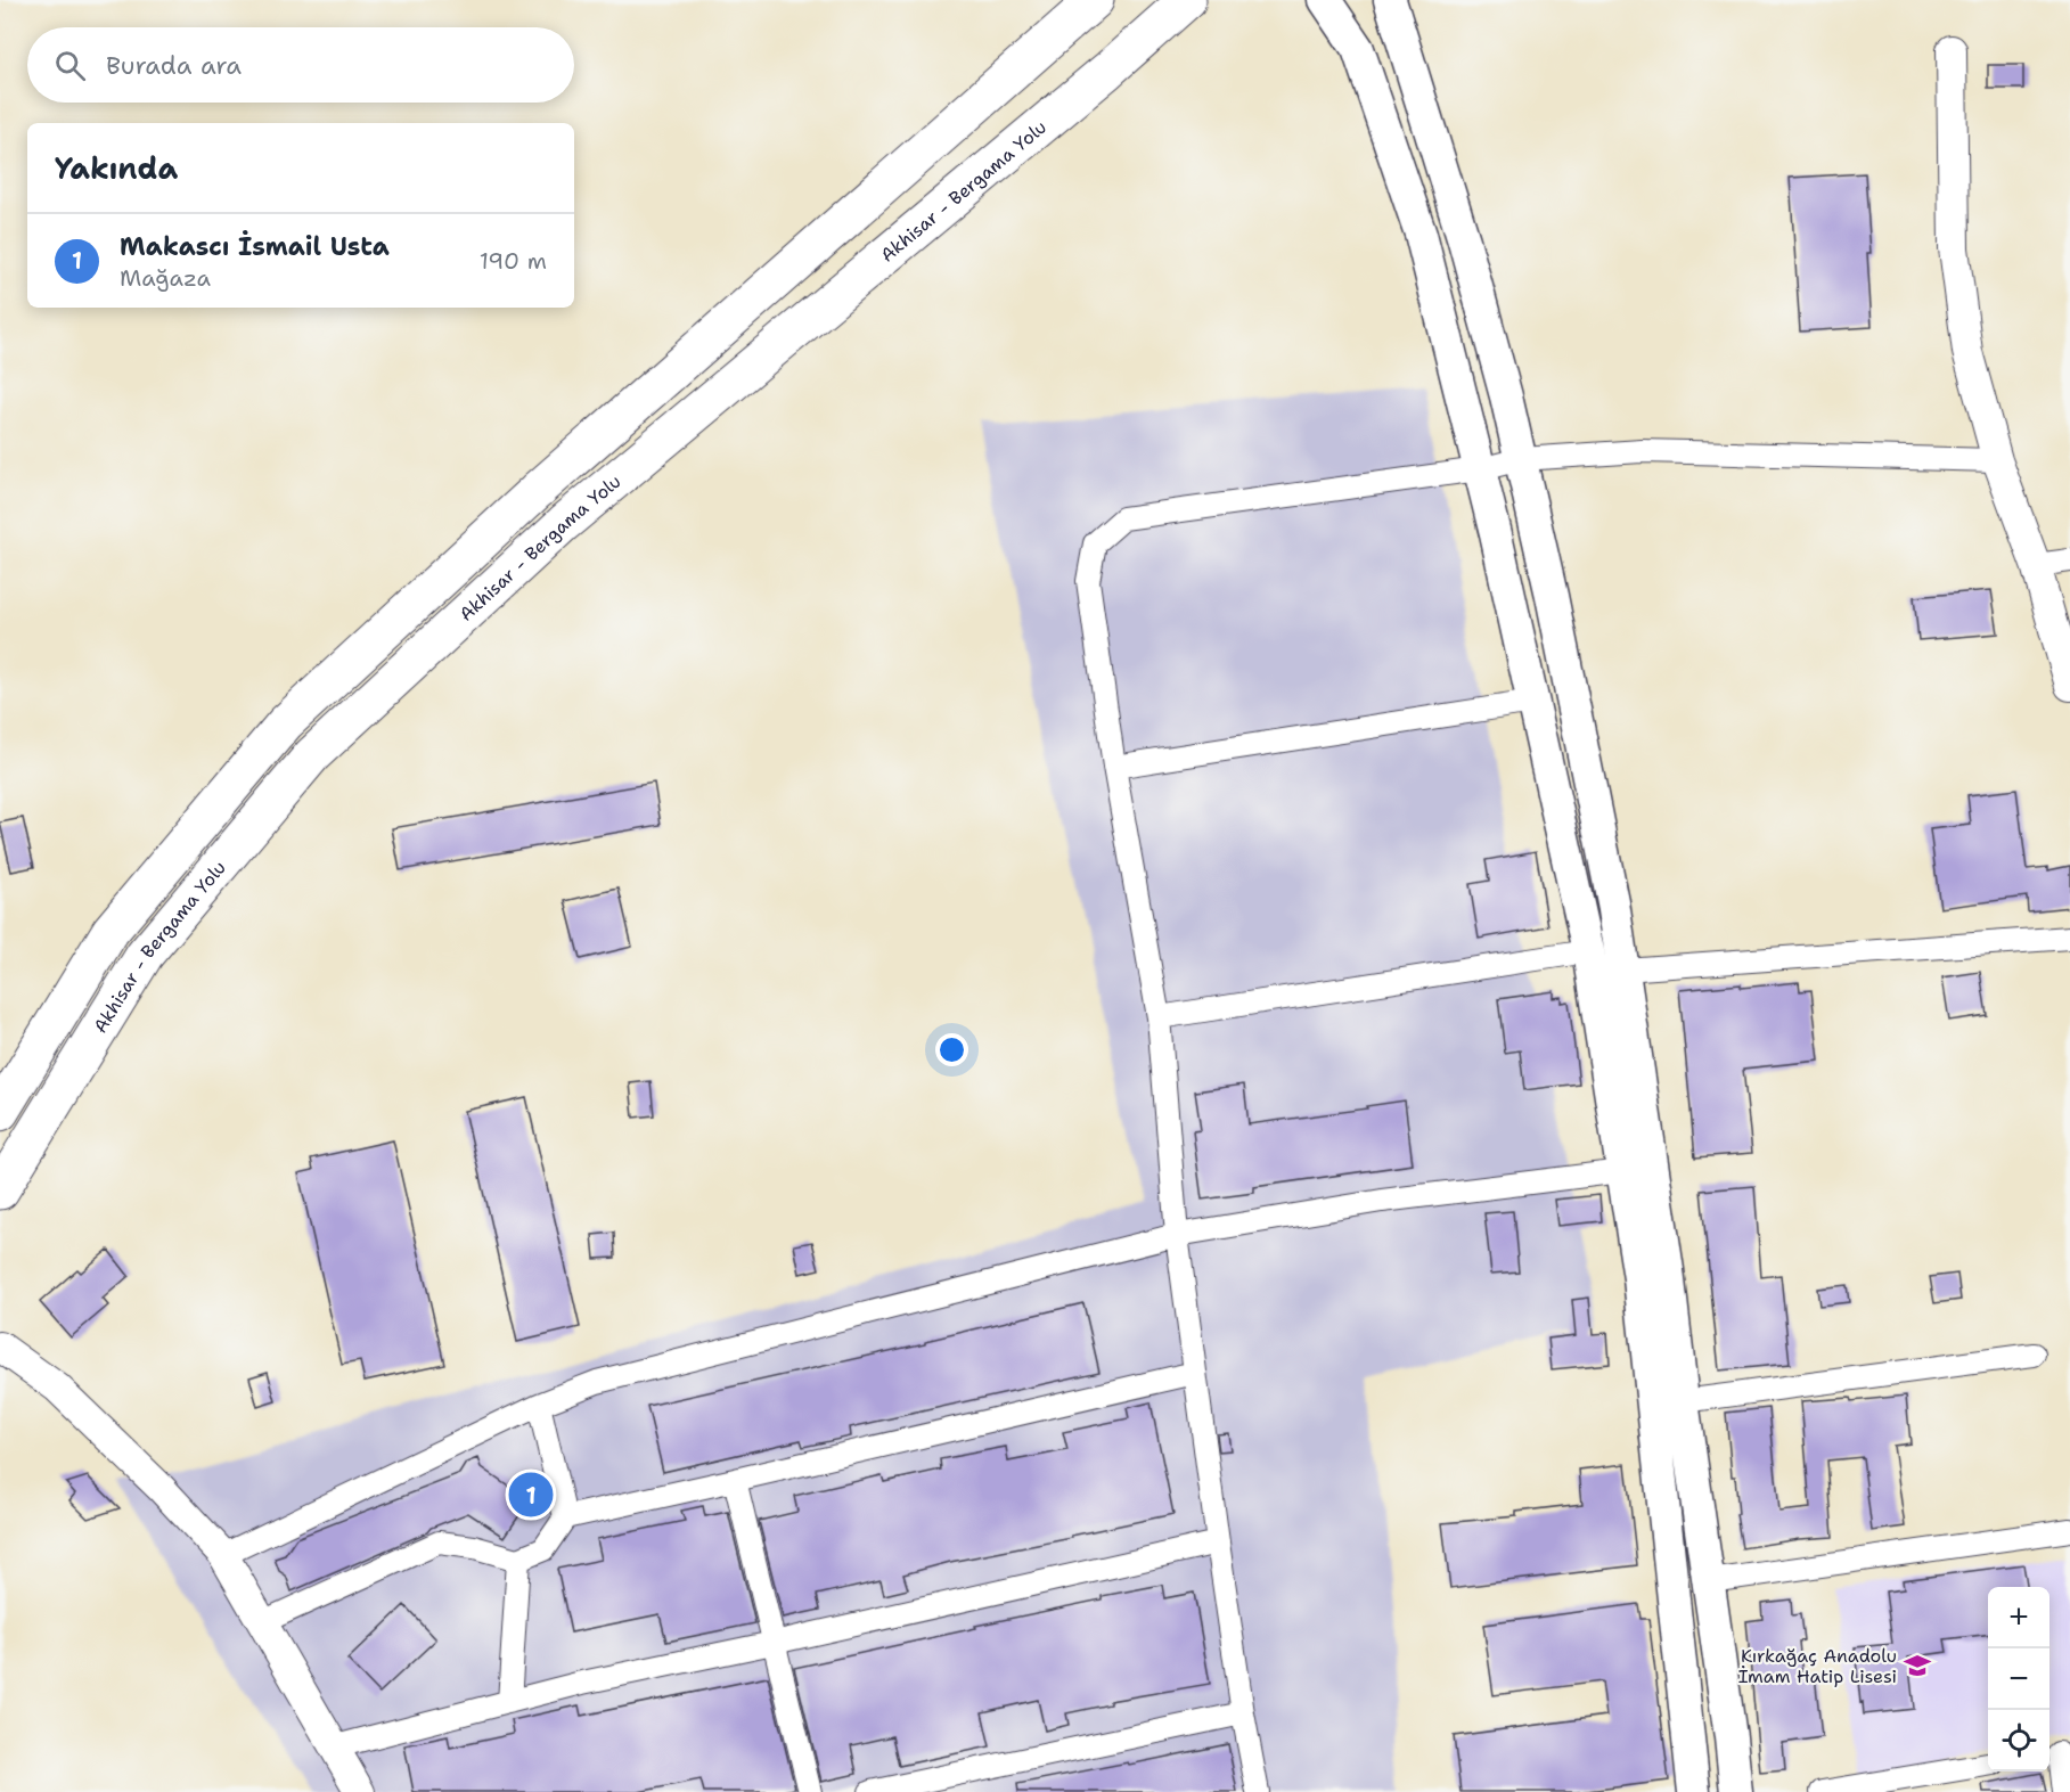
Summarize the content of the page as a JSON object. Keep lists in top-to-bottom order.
{
  "streets": {
    "highway": ["Akhisar - Bergama Yolu"]
  },
  "places": {
    "school or university": ["Kırkağaç Anadolu İmam Hatip Lisesi"]
  },
  "page": {
    "search": "Burada ara",
    "heading": "Yakında",
    "list": [
      {
        "mark": "1",
        "name": "Makascı İsmail Usta",
        "note": "Mağaza",
        "value": "190 m"
      }
    ],
    "pins": "1",
    "map_buttons": ["+", "−"]
  }
}
